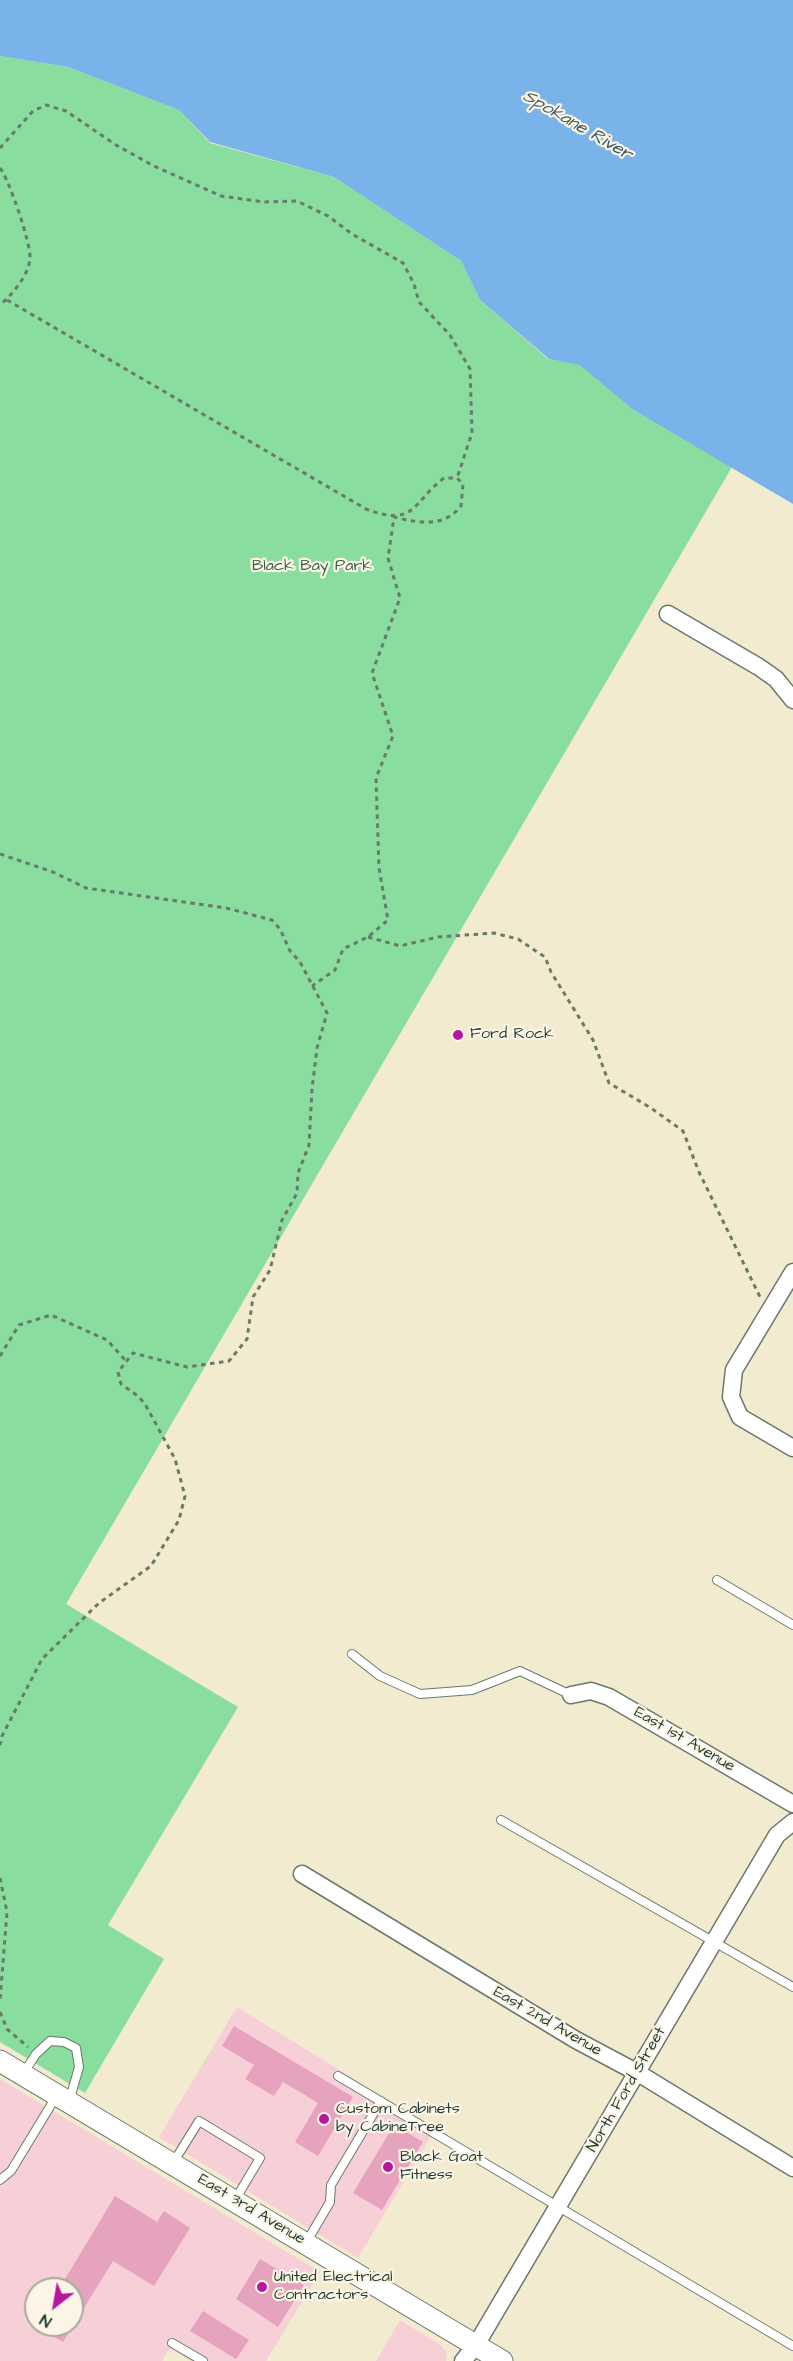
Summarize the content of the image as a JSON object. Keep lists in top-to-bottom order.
{
  "streets": {
    "street": [
      "East 1st Avenue",
      "East 2nd Avenue",
      "North Ford Street",
      "East 3rd Avenue"
    ]
  },
  "crossings": [
    ["East 2nd Avenue", "North Ford Street"],
    ["North Ford Street", "East 3rd Avenue"]
  ],
  "water": ["Spokane River"],
  "parks": ["Black Bay Park"],
  "places": [
    "Ford Rock",
    "Custom Cabinets by CabineTree",
    "Black Goat Fitness",
    "United Electrical Contractors"
  ],
  "north": "bottom left"
}
